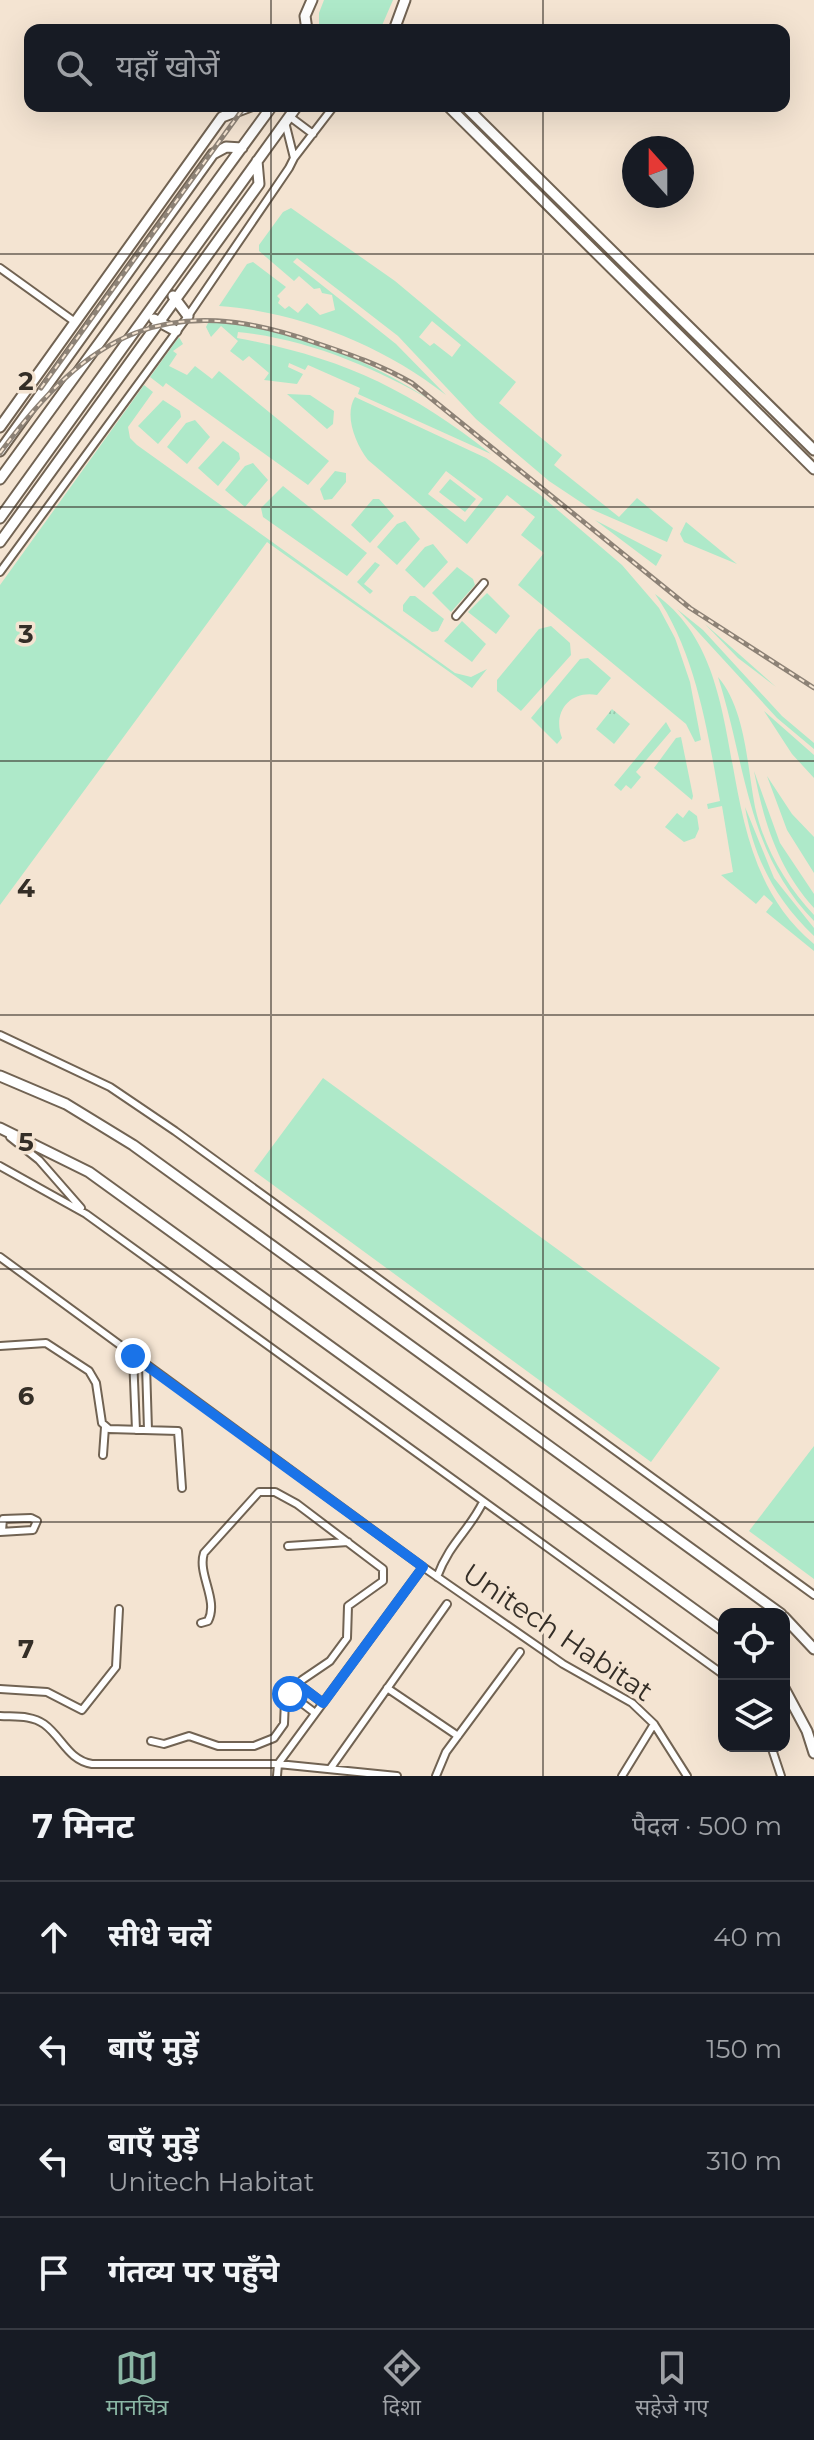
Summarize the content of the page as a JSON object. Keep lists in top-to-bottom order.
{
  "streets": {
    "street": ["Unitech Habitat"]
  },
  "north": "top",
  "page": {
    "search": "यहाँ खोजें",
    "heading": ["7 मिनट", "पैदल · 500 m"],
    "list": [
      ["सीधे चलें", "40 m"],
      ["बाएँ मुड़ें", "150 m"],
      ["बाएँ मुड़ें", "Unitech Habitat", "310 m"],
      "गंतव्य पर पहुँचे"
    ],
    "nav": ["मानचित्र", "दिशा", "सहेजे गए"]
  },
  "grid": {
    "rows": [
      "2",
      "3",
      "4",
      "5",
      "6",
      "7"
    ]
  }
}
